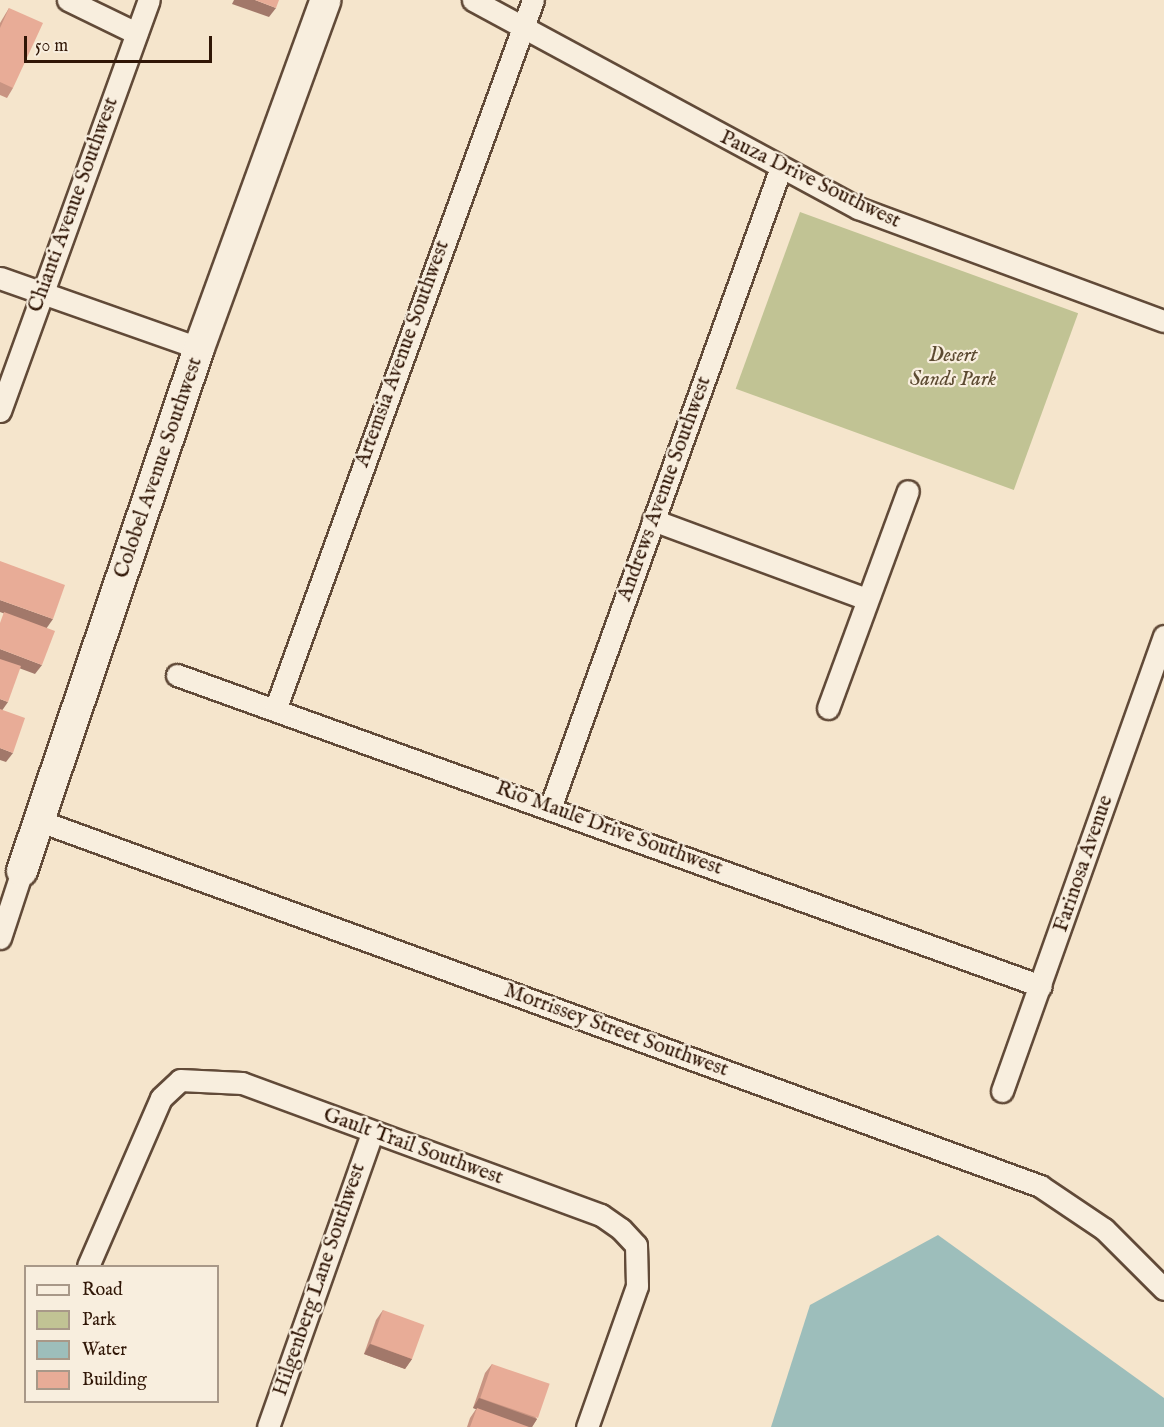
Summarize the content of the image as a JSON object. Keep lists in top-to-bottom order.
{
  "streets": {
    "street": [
      "Pauza Drive Southwest",
      "Chianti Avenue Southwest",
      "Artemsia Avenue Southwest",
      "Colobel Avenue Southwest",
      "Andrews Avenue Southwest",
      "Rio Maule Drive Southwest",
      "Farinosa Avenue",
      "Morrissey Street Southwest",
      "Gault Trail Southwest",
      "Hilgenberg Lane Southwest"
    ]
  },
  "crossings": [
    ["Pauza Drive Southwest", "Artemsia Avenue Southwest"],
    ["Pauza Drive Southwest", "Andrews Avenue Southwest"],
    ["Artemsia Avenue Southwest", "Rio Maule Drive Southwest"],
    ["Colobel Avenue Southwest", "Morrissey Street Southwest"],
    ["Andrews Avenue Southwest", "Rio Maule Drive Southwest"],
    ["Rio Maule Drive Southwest", "Farinosa Avenue"],
    ["Gault Trail Southwest", "Hilgenberg Lane Southwest"]
  ],
  "parks": ["Desert Sands Park"],
  "legend": [
    "Road",
    "Park",
    "Water",
    "Building"
  ],
  "scale_bar": "50 m"
}
